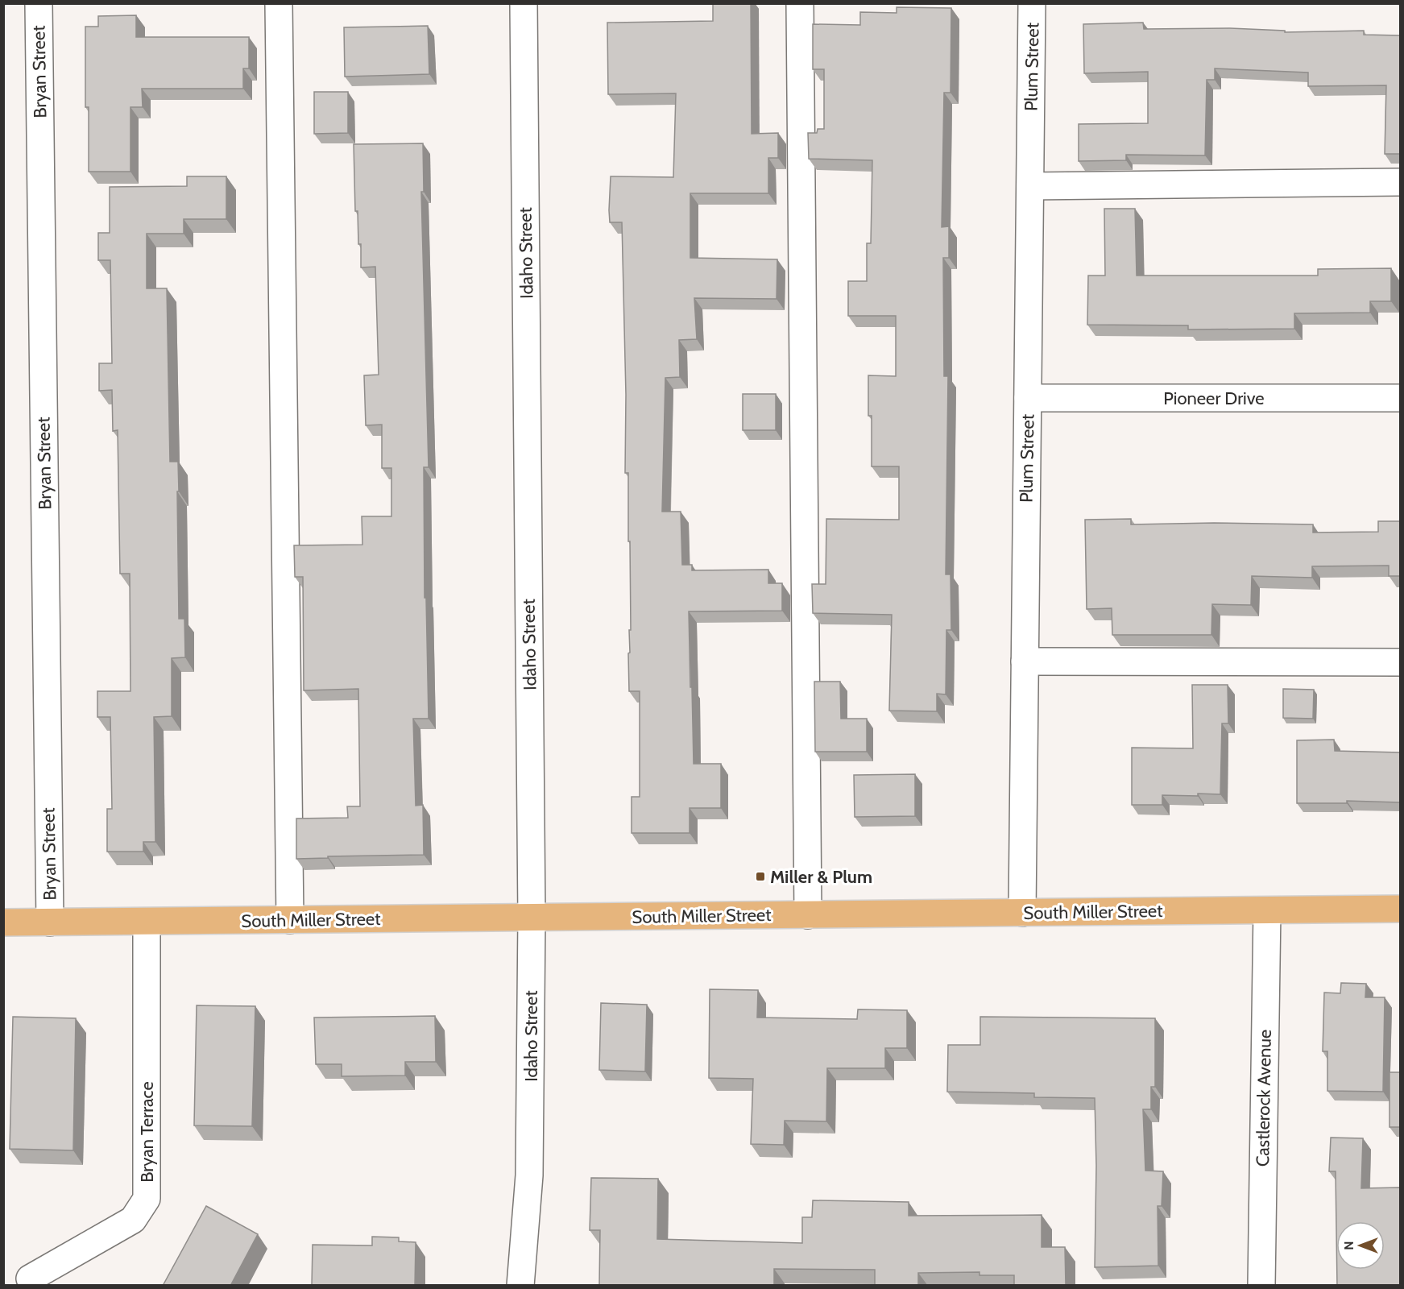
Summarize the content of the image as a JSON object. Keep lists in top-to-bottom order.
{
  "streets": {
    "main road": ["South Miller Street"],
    "street": [
      "Plum Street",
      "Bryan Street",
      "Idaho Street",
      "Pioneer Drive",
      "Castlerock Avenue",
      "Bryan Terrace"
    ]
  },
  "crossings": [
    ["Plum Street", "Pioneer Drive"],
    ["Plum Street", "South Miller Street"],
    ["Bryan Street", "South Miller Street"],
    ["Idaho Street", "South Miller Street"],
    ["South Miller Street", "Castlerock Avenue"],
    ["South Miller Street", "Bryan Terrace"]
  ],
  "places": {
    "transit": ["Miller & Plum"]
  },
  "north": "left"
}
